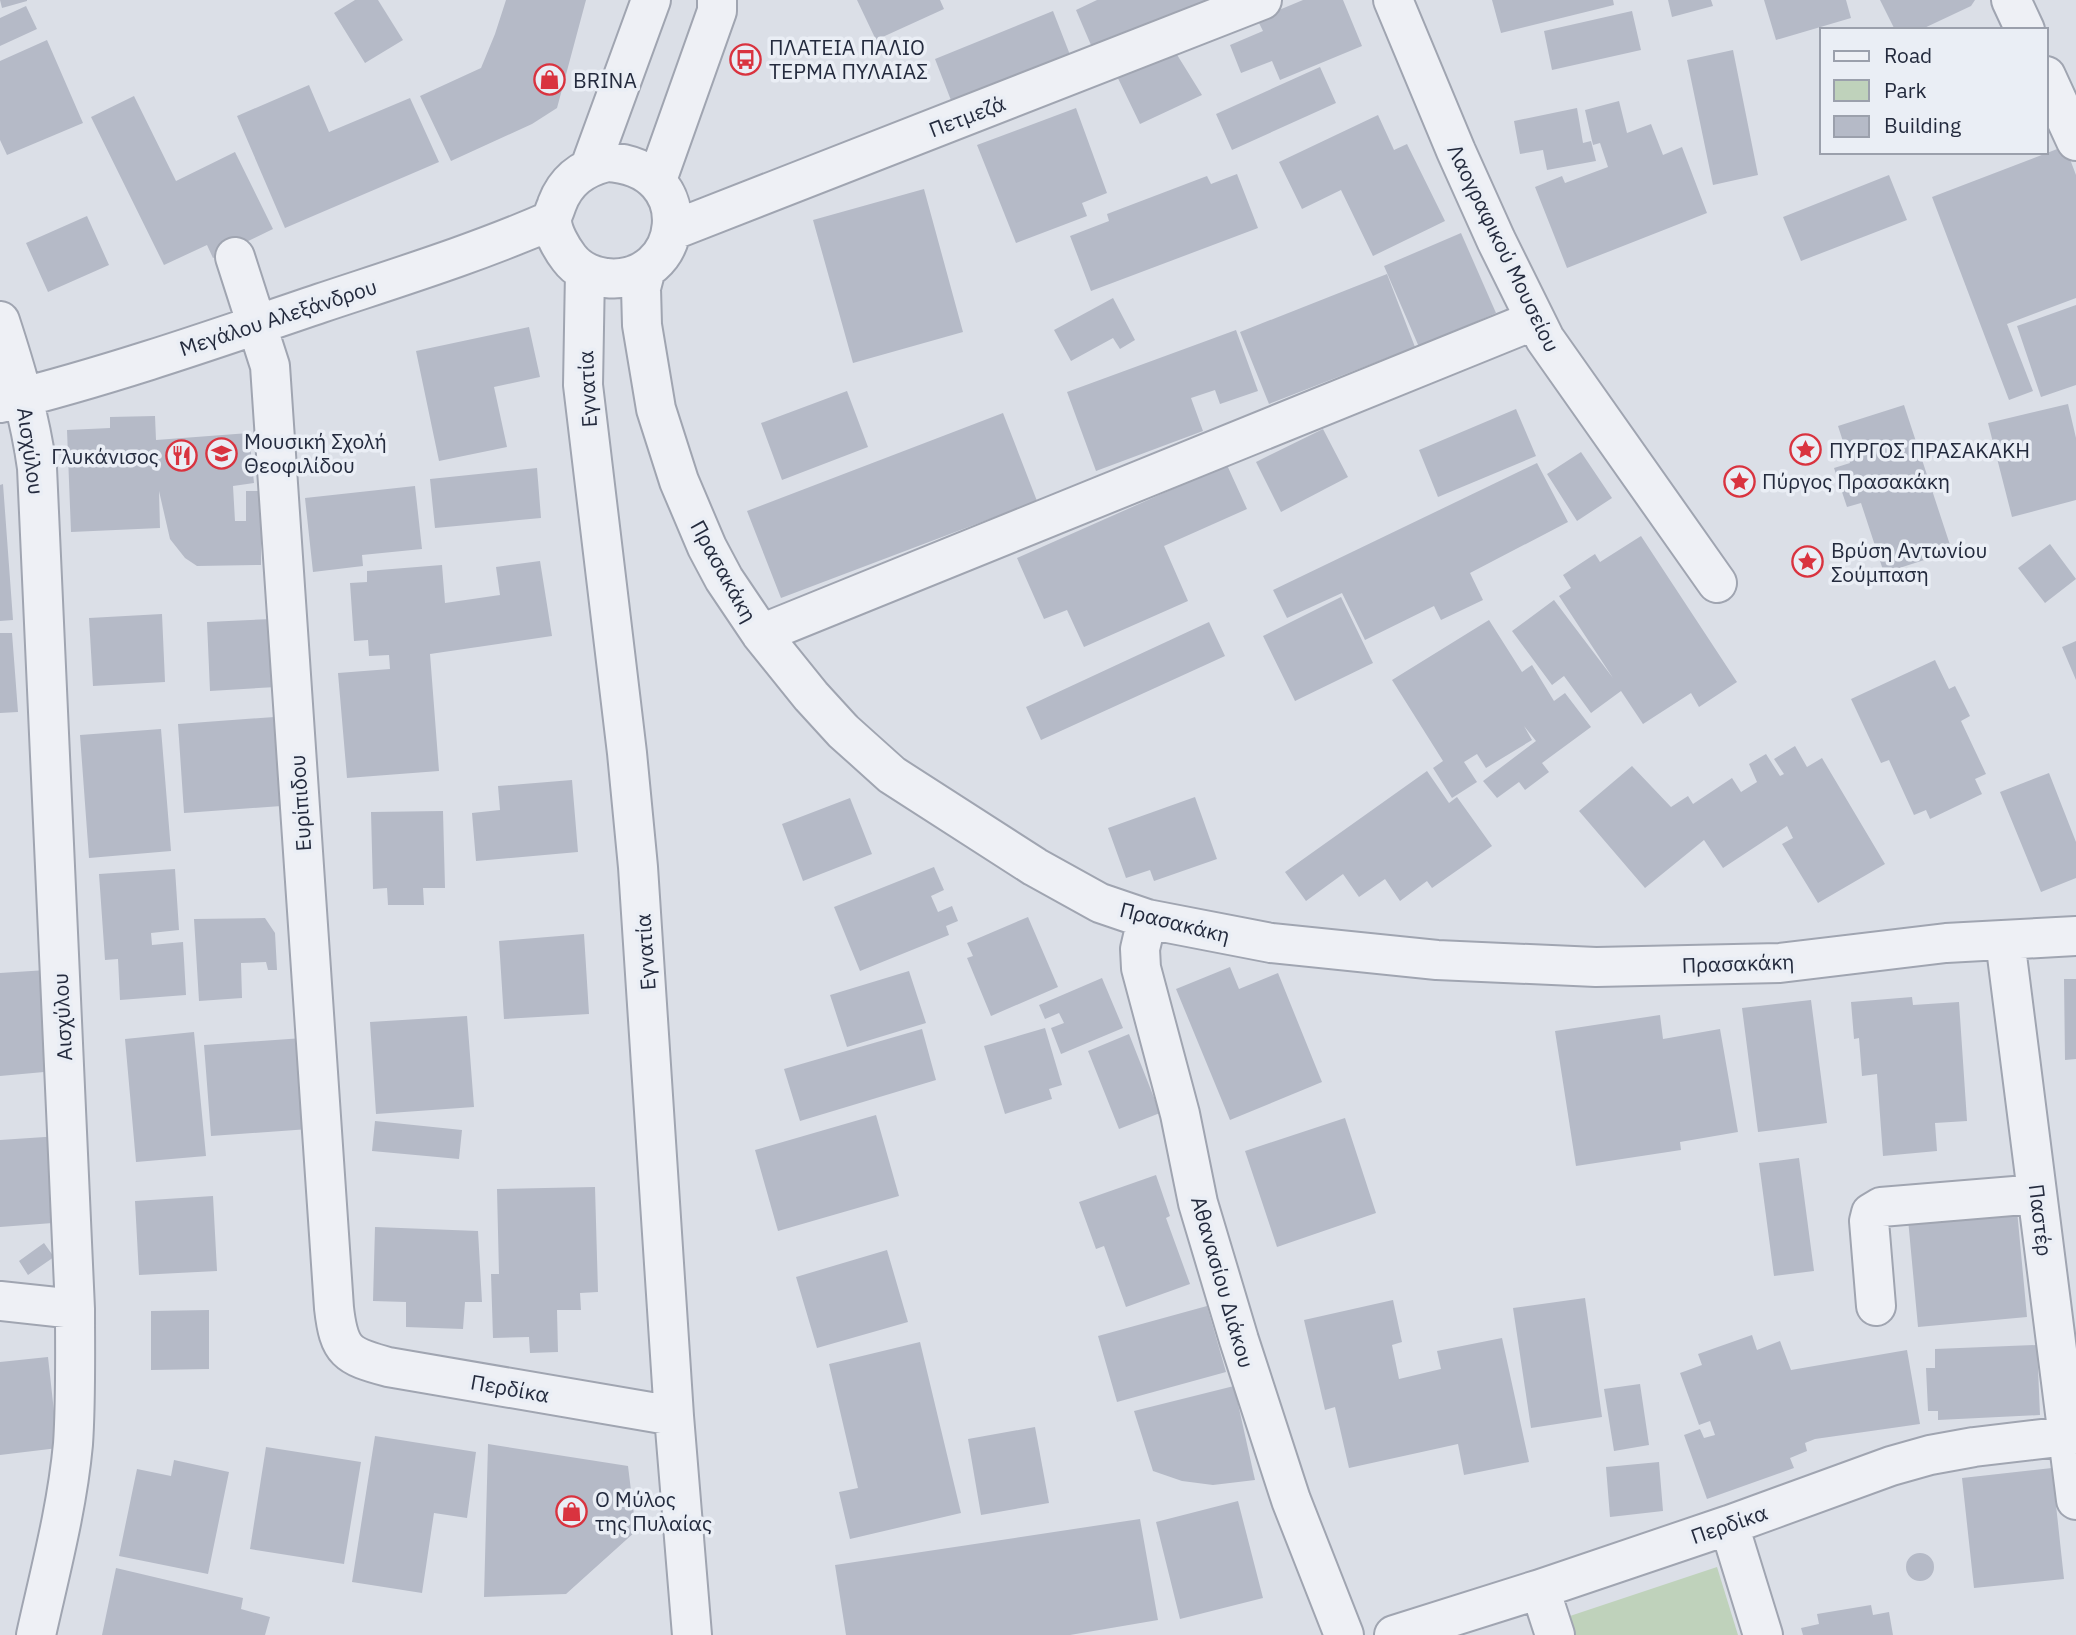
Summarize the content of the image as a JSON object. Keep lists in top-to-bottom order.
{
  "streets": {
    "street": [
      "Πετμεζά",
      "Λαογραφικού Μουσείου",
      "Μεγάλου Αλεξάνδρου",
      "Εγνατία",
      "Αισχύλου",
      "Πρασακάκη",
      "Ευρίπιδου",
      "Παστέρ",
      "Αθανασίου Διάκου",
      "Περδίκα"
    ]
  },
  "crossings": [
    ["Πετμεζά", "Μεγάλου Αλεξάνδρου"],
    ["Πετμεζά", "Εγνατία"],
    ["Πετμεζά", "Πρασακάκη"],
    ["Μεγάλου Αλεξάνδρου", "Εγνατία"],
    ["Μεγάλου Αλεξάνδρου", "Αισχύλου"],
    ["Μεγάλου Αλεξάνδρου", "Πρασακάκη"],
    ["Μεγάλου Αλεξάνδρου", "Ευρίπιδου"],
    ["Εγνατία", "Πρασακάκη"],
    ["Εγνατία", "Περδίκα"],
    ["Πρασακάκη", "Παστέρ"],
    ["Πρασακάκη", "Αθανασίου Διάκου"],
    ["Ευρίπιδου", "Περδίκα"],
    ["Παστέρ", "Περδίκα"]
  ],
  "places": {
    "bus stop": ["ΠΛΑΤΕΙΑ ΠΑΛΙΟ ΤΕΡΜΑ ΠΥΛΑΙΑΣ"],
    "shop": ["BRINA", "Ο Μύλος της Πυλαίας"],
    "place": ["ΠΥΡΓΟΣ ΠΡΑΣΑΚΑΚΗ", "Πύργος Πρασακάκη", "Βρύση Αντωνίου Σούμπαση"],
    "school or university": ["Μουσική Σχολή Θεοφιλίδου"],
    "restaurant": ["Γλυκάνισος"]
  },
  "legend": ["Road", "Park", "Building"]
}
